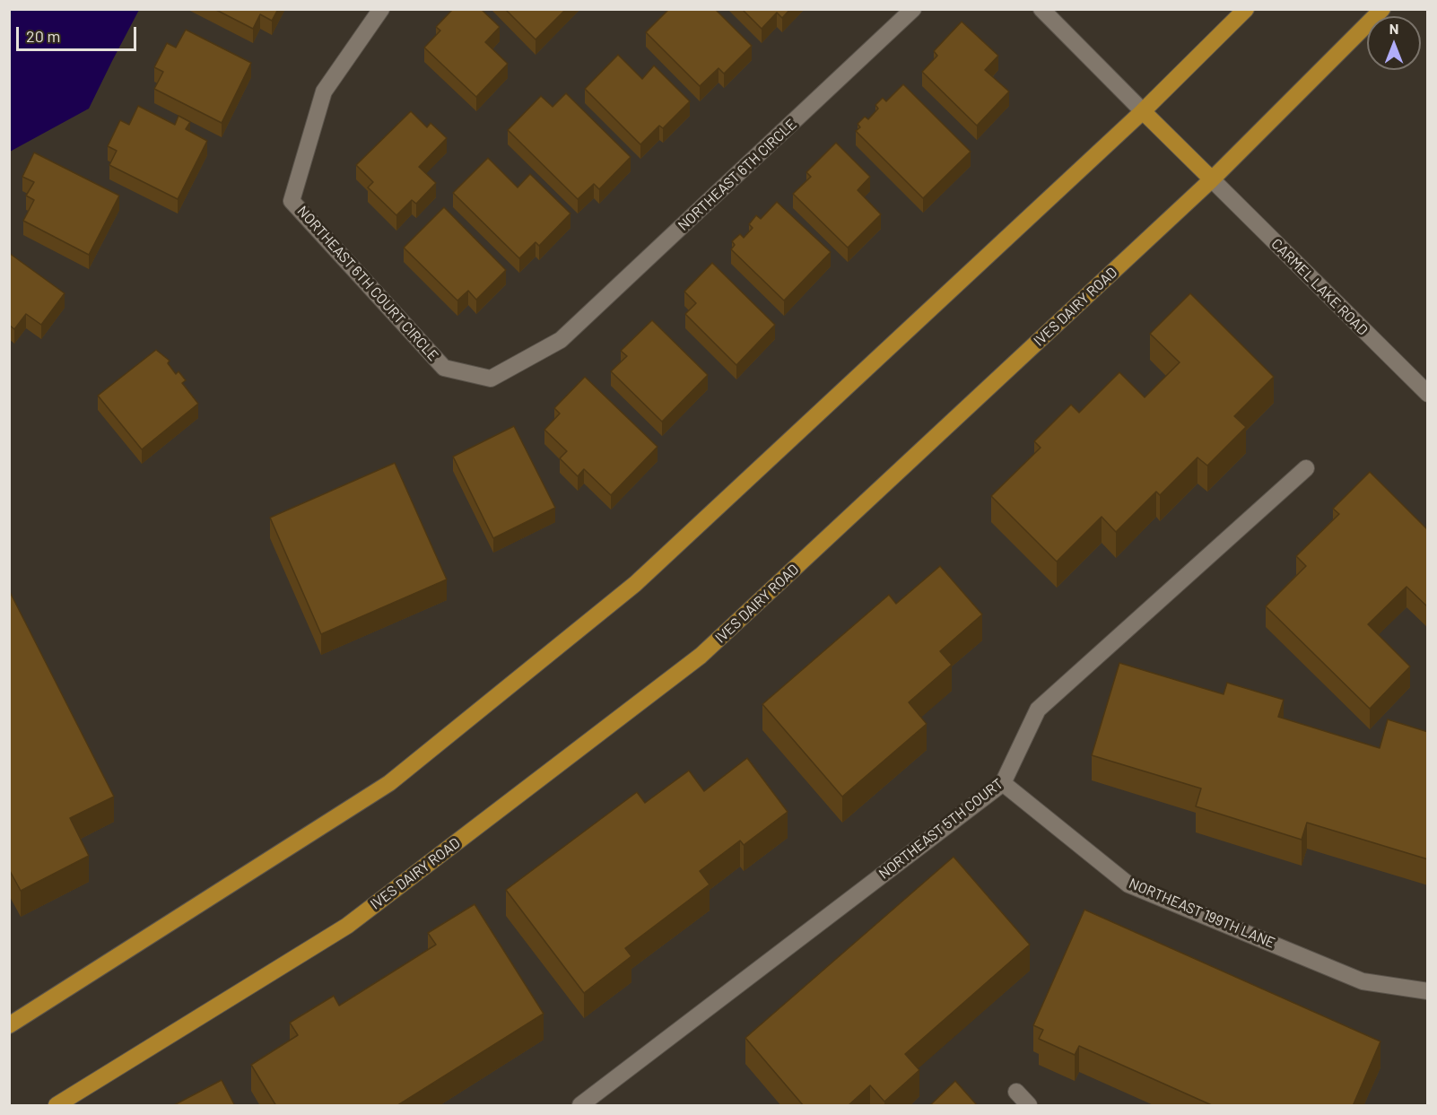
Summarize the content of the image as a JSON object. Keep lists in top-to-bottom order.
{
  "streets": {
    "main road": ["IVES DAIRY ROAD"],
    "street": [
      "NORTHEAST 6TH CIRCLE",
      "NORTHEAST 6TH COURT CIRCLE",
      "CARMEL LAKE ROAD",
      "NORTHEAST 5TH COURT",
      "NORTHEAST 199TH LANE"
    ]
  },
  "crossings": [
    ["NORTHEAST 6TH CIRCLE", "NORTHEAST 6TH COURT CIRCLE"],
    ["CARMEL LAKE ROAD", "IVES DAIRY ROAD"],
    ["NORTHEAST 5TH COURT", "NORTHEAST 199TH LANE"]
  ],
  "scale_bar": "20 m",
  "north": "top"
}
